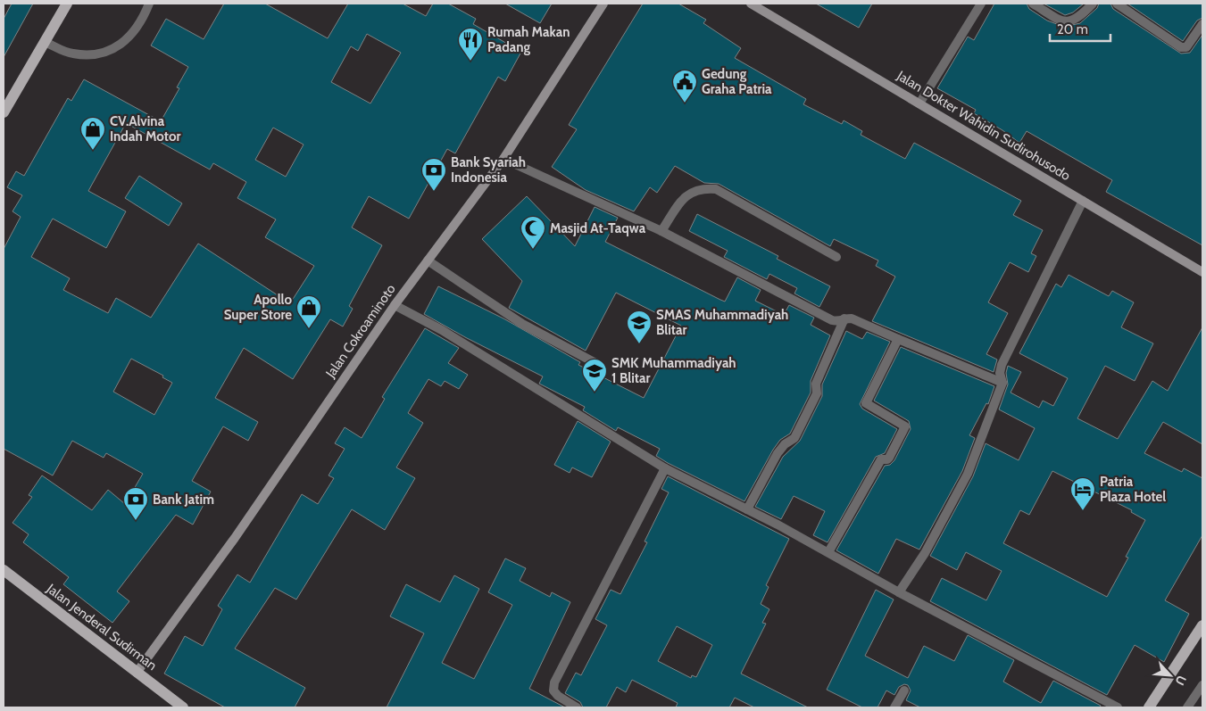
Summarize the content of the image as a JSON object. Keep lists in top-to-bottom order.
{
  "streets": {
    "main road": ["Jalan Dokter Wahidin Sudirohusodo", "Jalan Cokroaminoto", "Jalan Jenderal Sudirman"]
  },
  "crossings": [
    ["Jalan Cokroaminoto", "Jalan Jenderal Sudirman"]
  ],
  "places": {
    "restaurant": ["Rumah Makan Padang"],
    "public building": ["Gedung Graha Patria"],
    "shop": ["CV.Alvina Indah Motor", "Apollo Super Store"],
    "bank": ["Bank Syariah Indonesia", "Bank Jatim"],
    "mosque": ["Masjid At-Taqwa"],
    "school or university": ["SMAS Muhammadiyah Blitar", "SMK Muhammadiyah 1 Blitar"],
    "hotel": ["Patria Plaza Hotel"]
  },
  "scale_bar": "20 m",
  "north": "bottom right"
}
